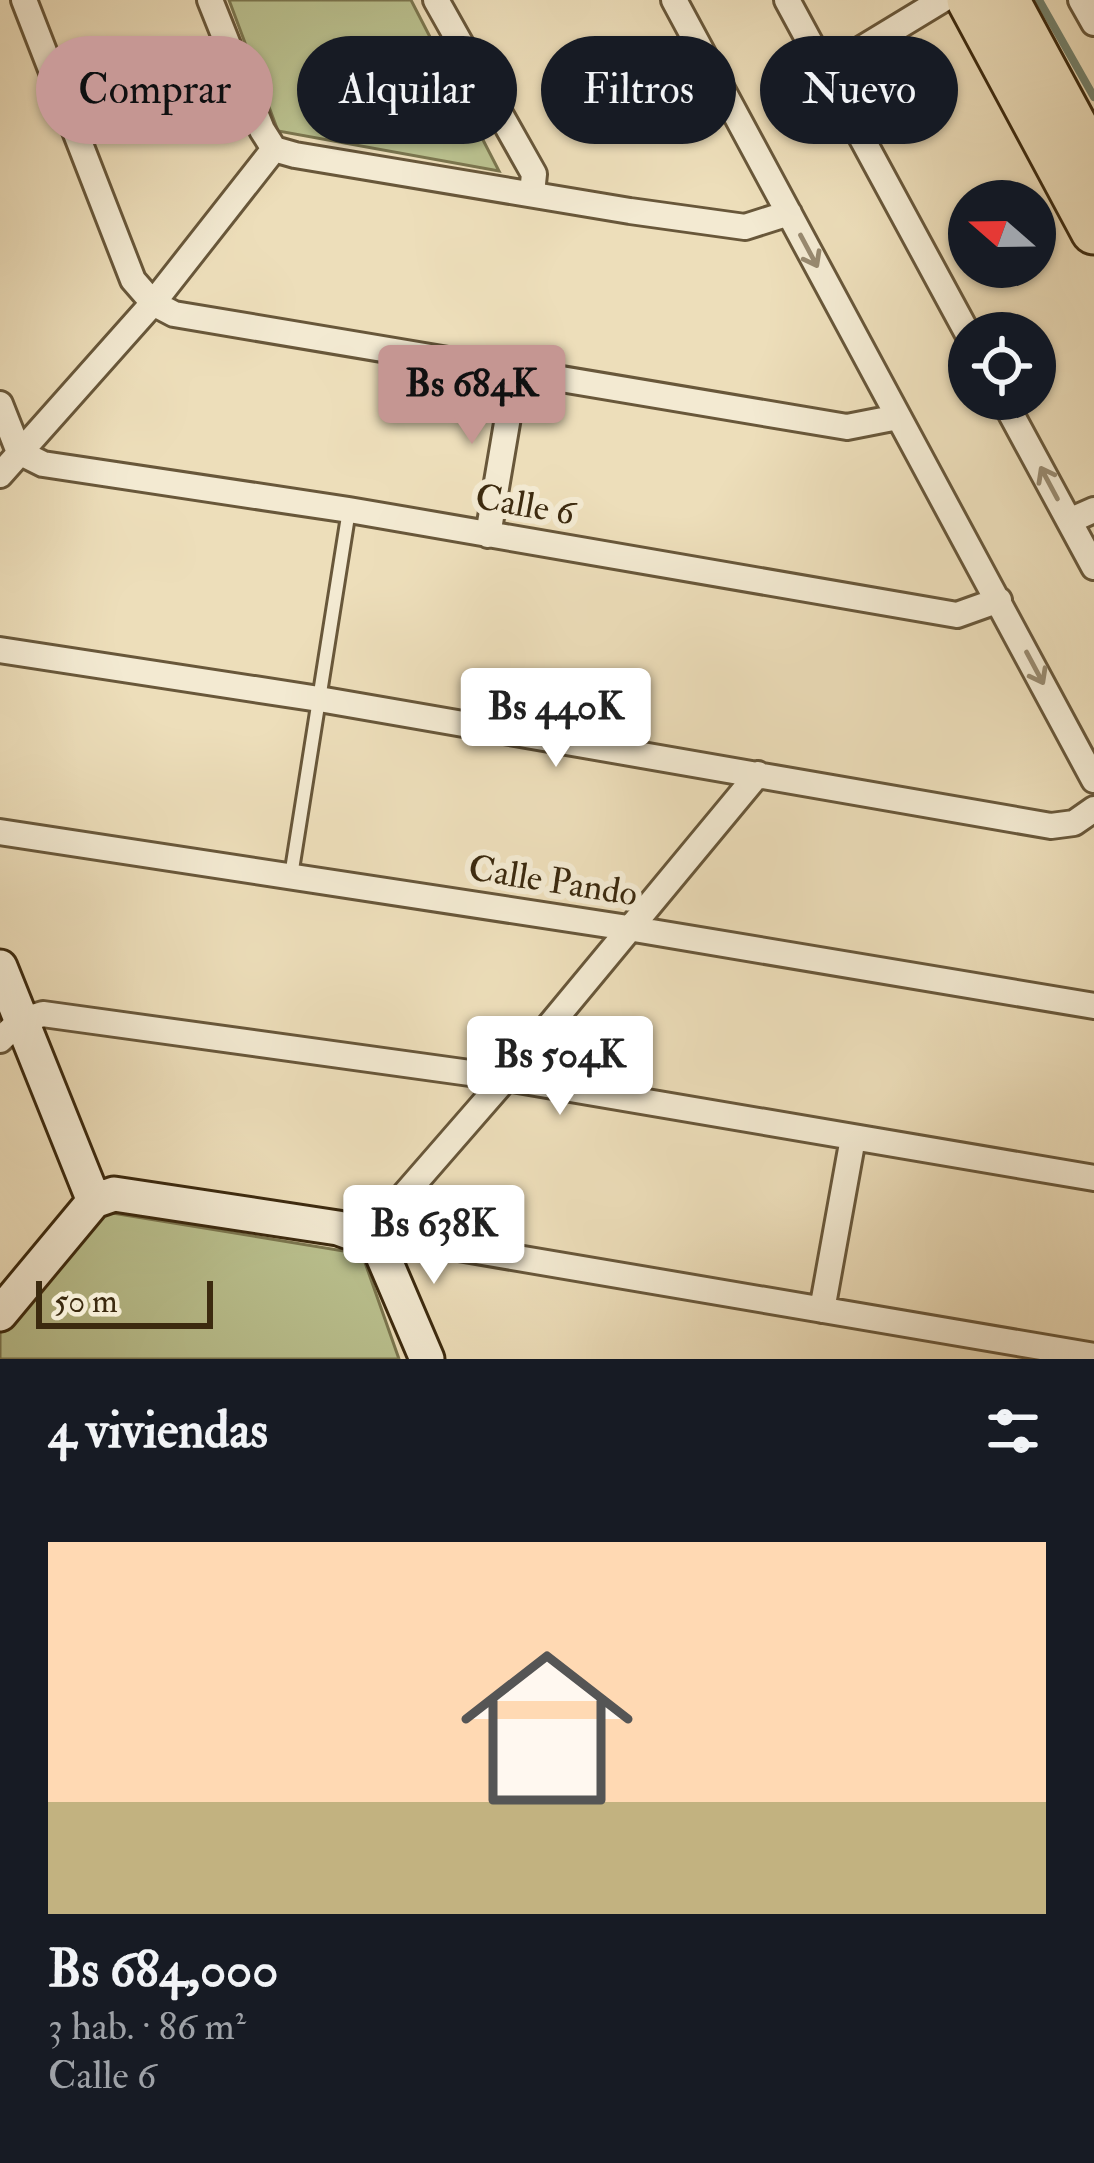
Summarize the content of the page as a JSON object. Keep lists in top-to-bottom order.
{
  "streets": {
    "street": ["Calle 6", "Calle Pando"]
  },
  "scale_bar": "50 m",
  "north": "left",
  "page": {
    "chip": [
      "Comprar",
      "Alquilar",
      "Filtros",
      "Nuevo"
    ],
    "price": [
      "Bs 684K",
      "Bs 440K",
      "Bs 504K",
      "Bs 638K"
    ],
    "scale": "50 m",
    "heading": "4 viviendas",
    "list": [
      {
        "name": "Bs 684,000",
        "note": "3 hab. · 86 m² · Calle 6"
      }
    ]
  }
}
